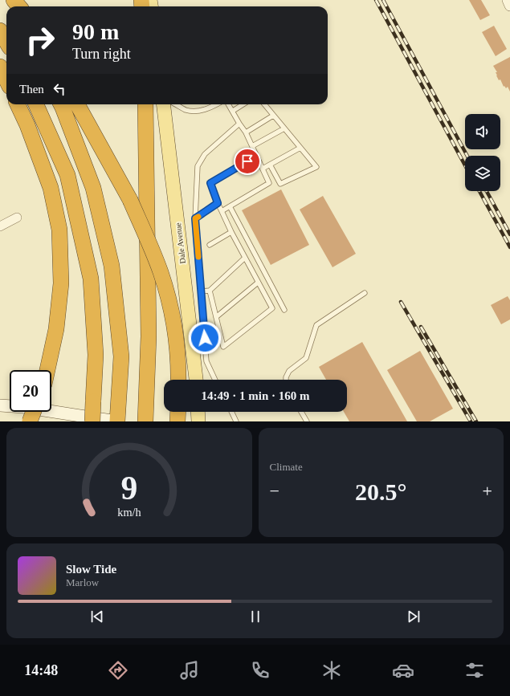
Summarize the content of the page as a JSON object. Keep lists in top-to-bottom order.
{
  "streets": {
    "main road": ["Dale Avenue"]
  },
  "page": {
    "turn": ["90 m", "Turn right"],
    "then": "Then",
    "limit": "20",
    "trip": "14:49 · 1 min · 160 m",
    "tile": "Climate",
    "heat": ["−", "20.5°", "+"],
    "song": ["Slow Tide", "Marlow"],
    "tabs": "14:48",
    "gauge": ["9", "km/h"]
  }
}
